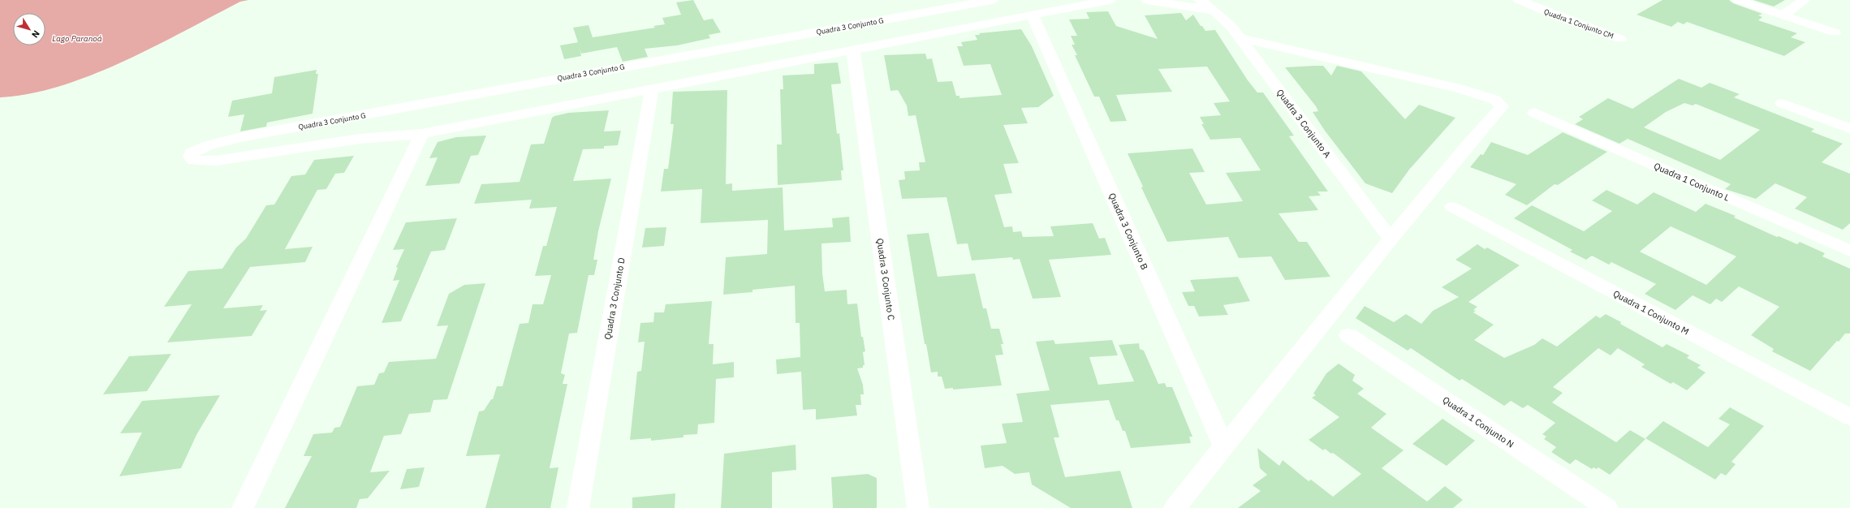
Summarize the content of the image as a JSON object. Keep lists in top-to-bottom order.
{
  "streets": {
    "street": [
      "Quadra 1 Conjunto CM",
      "Quadra 3 Conjunto G",
      "Quadra 3 Conjunto A",
      "Quadra 1 Conjunto L",
      "Quadra 3 Conjunto B",
      "Quadra 3 Conjunto C",
      "Quadra 3 Conjunto D",
      "Quadra 1 Conjunto M",
      "Quadra 1 Conjunto N"
    ]
  },
  "water": ["Lago Paranoá"],
  "north": "bottom right"
}
